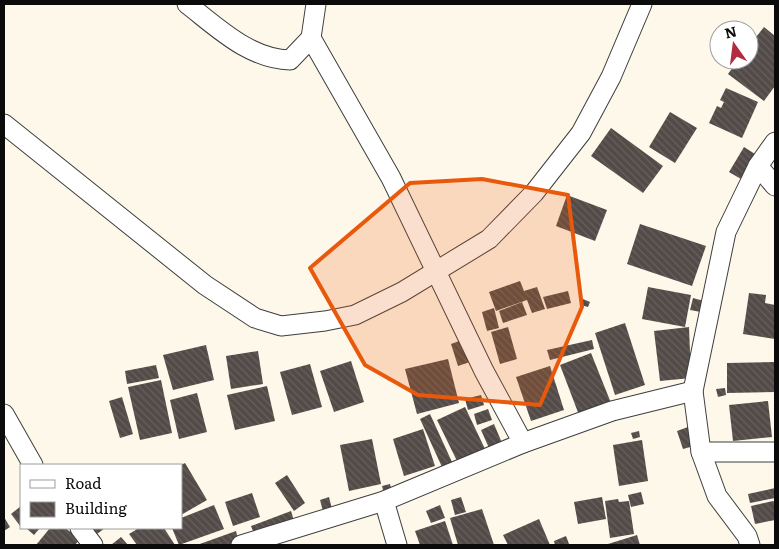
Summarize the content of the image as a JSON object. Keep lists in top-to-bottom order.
{
  "legend": ["Road", "Building"],
  "north": "top"
}
